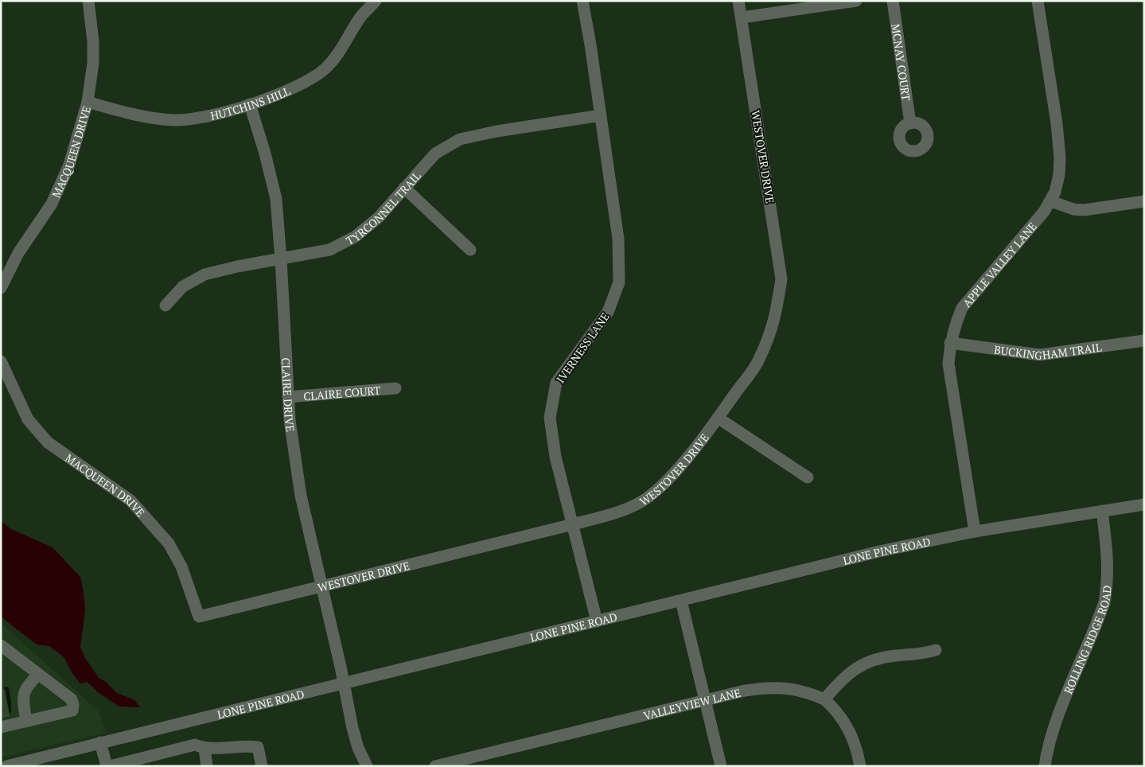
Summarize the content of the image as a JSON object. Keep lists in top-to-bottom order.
{
  "streets": {
    "street": [
      "MCNAY COURT",
      "HUTCHINS HILL",
      "MACQUEEN DRIVE",
      "WESTOVER DRIVE",
      "TYRCONNEL TRAIL",
      "APPLE VALLEY LANE",
      "BUCKINGHAM TRAIL",
      "IVERNESS LANE",
      "CLAIRE COURT",
      "CLAIRE DRIVE",
      "LONE PINE ROAD",
      "ROLLING RIDGE ROAD",
      "VALLEYVIEW LANE"
    ]
  },
  "crossings": [
    ["HUTCHINS HILL", "MACQUEEN DRIVE"],
    ["HUTCHINS HILL", "CLAIRE DRIVE"],
    ["MACQUEEN DRIVE", "WESTOVER DRIVE"],
    ["WESTOVER DRIVE", "IVERNESS LANE"],
    ["WESTOVER DRIVE", "CLAIRE DRIVE"],
    ["TYRCONNEL TRAIL", "IVERNESS LANE"],
    ["TYRCONNEL TRAIL", "CLAIRE DRIVE"],
    ["APPLE VALLEY LANE", "BUCKINGHAM TRAIL"],
    ["APPLE VALLEY LANE", "LONE PINE ROAD"],
    ["IVERNESS LANE", "LONE PINE ROAD"],
    ["CLAIRE COURT", "CLAIRE DRIVE"],
    ["CLAIRE DRIVE", "LONE PINE ROAD"],
    ["LONE PINE ROAD", "ROLLING RIDGE ROAD"]
  ]
}
